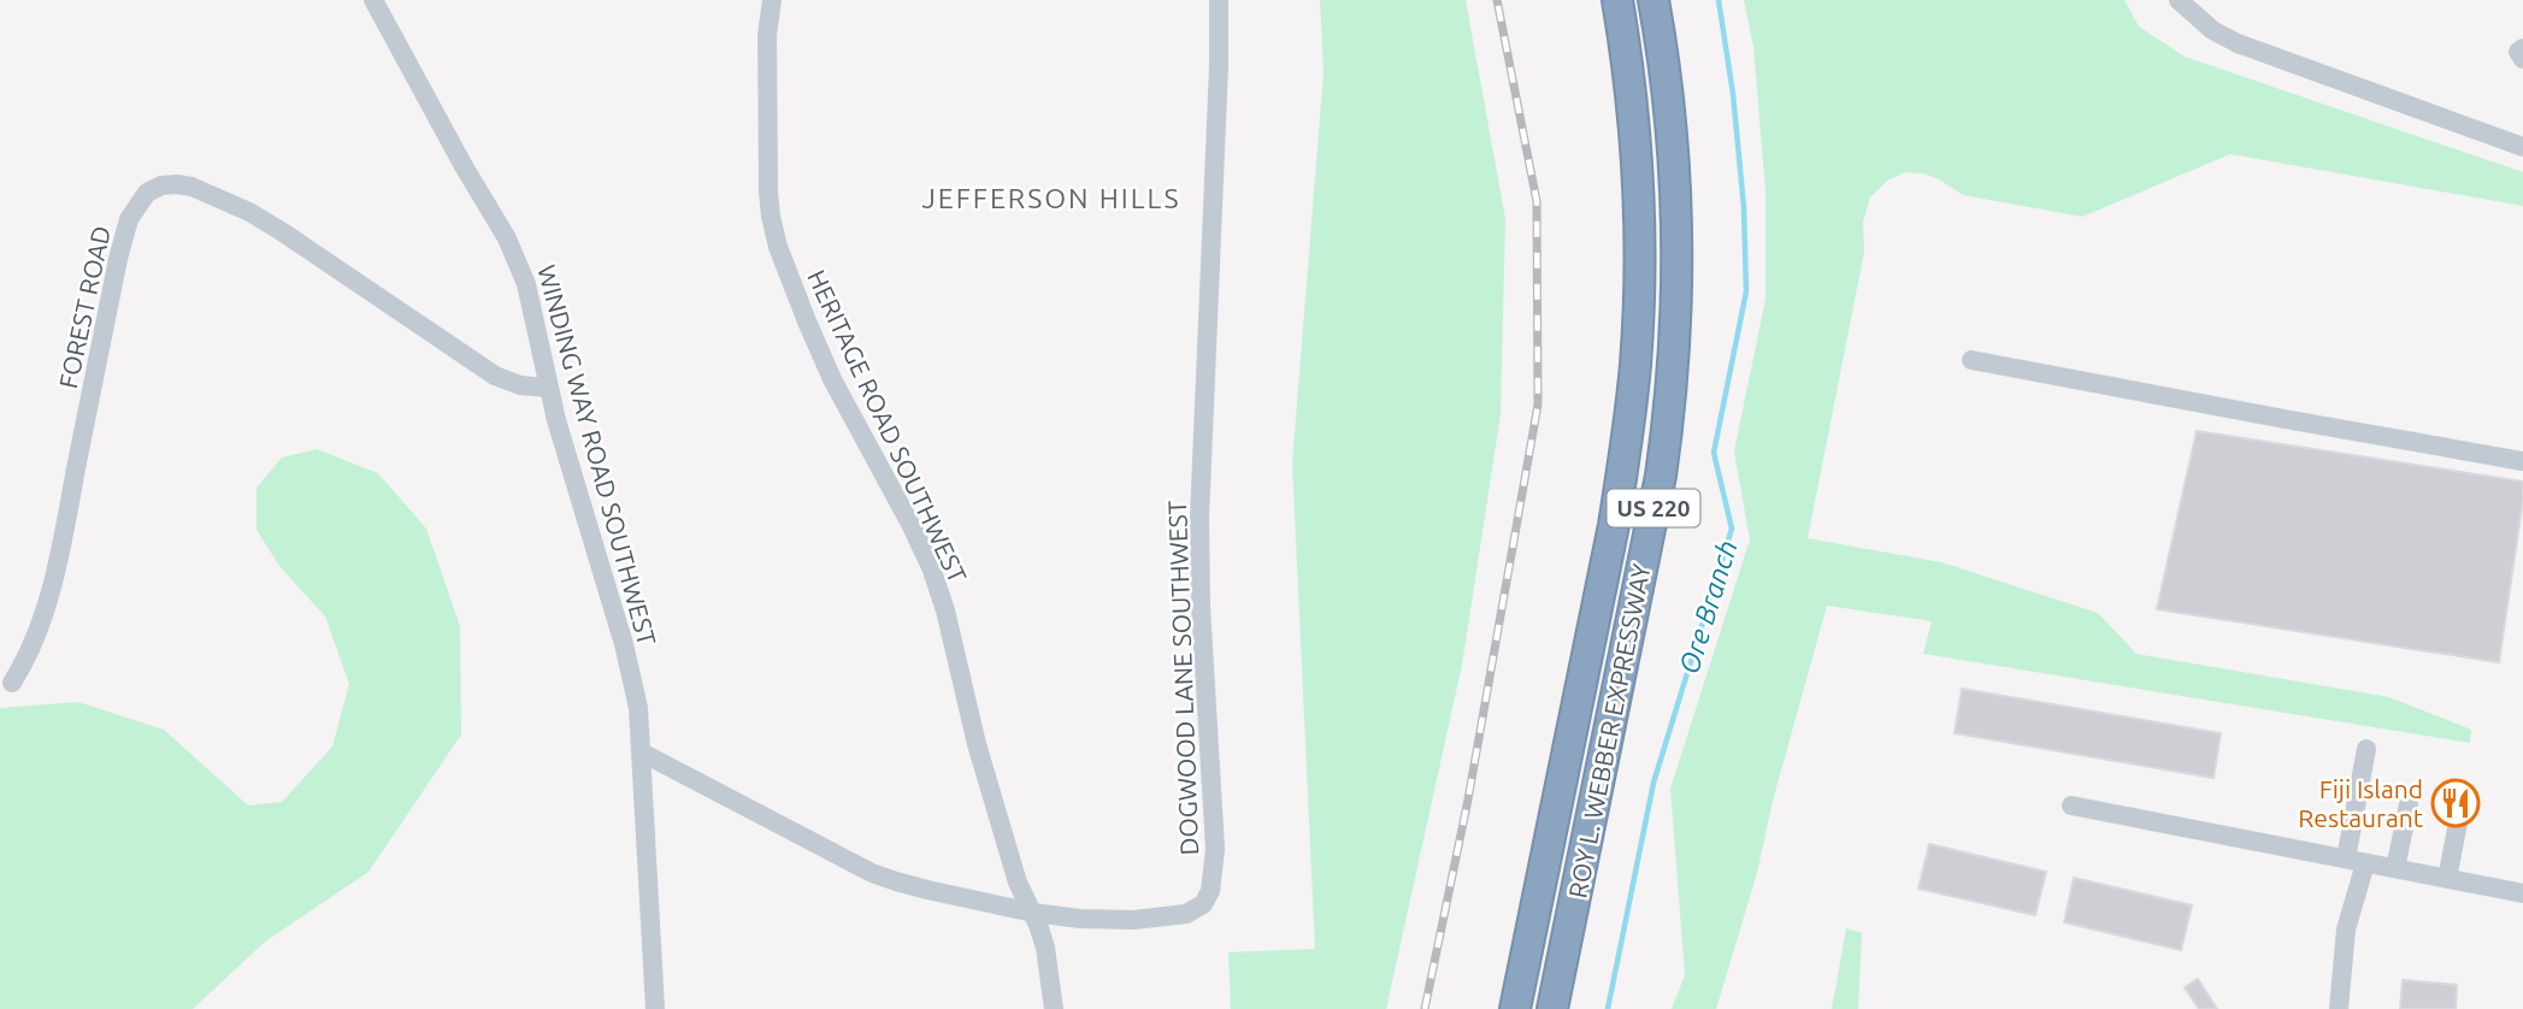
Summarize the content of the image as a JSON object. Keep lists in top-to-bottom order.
{
  "streets": {
    "highway": ["US 220", "ROY L. WEBBER EXPRESSWAY"],
    "street": [
      "FOREST ROAD",
      "HERITAGE ROAD SOUTHWEST",
      "WINDING WAY ROAD SOUTHWEST",
      "DOGWOOD LANE SOUTHWEST"
    ]
  },
  "crossings": [
    ["FOREST ROAD", "WINDING WAY ROAD SOUTHWEST"],
    ["HERITAGE ROAD SOUTHWEST", "DOGWOOD LANE SOUTHWEST"],
    ["WINDING WAY ROAD SOUTHWEST", "DOGWOOD LANE SOUTHWEST"]
  ],
  "districts": ["JEFFERSON HILLS"],
  "water": ["Ore Branch"],
  "places": {
    "restaurant": ["Fiji Island Restaurant"]
  }
}
